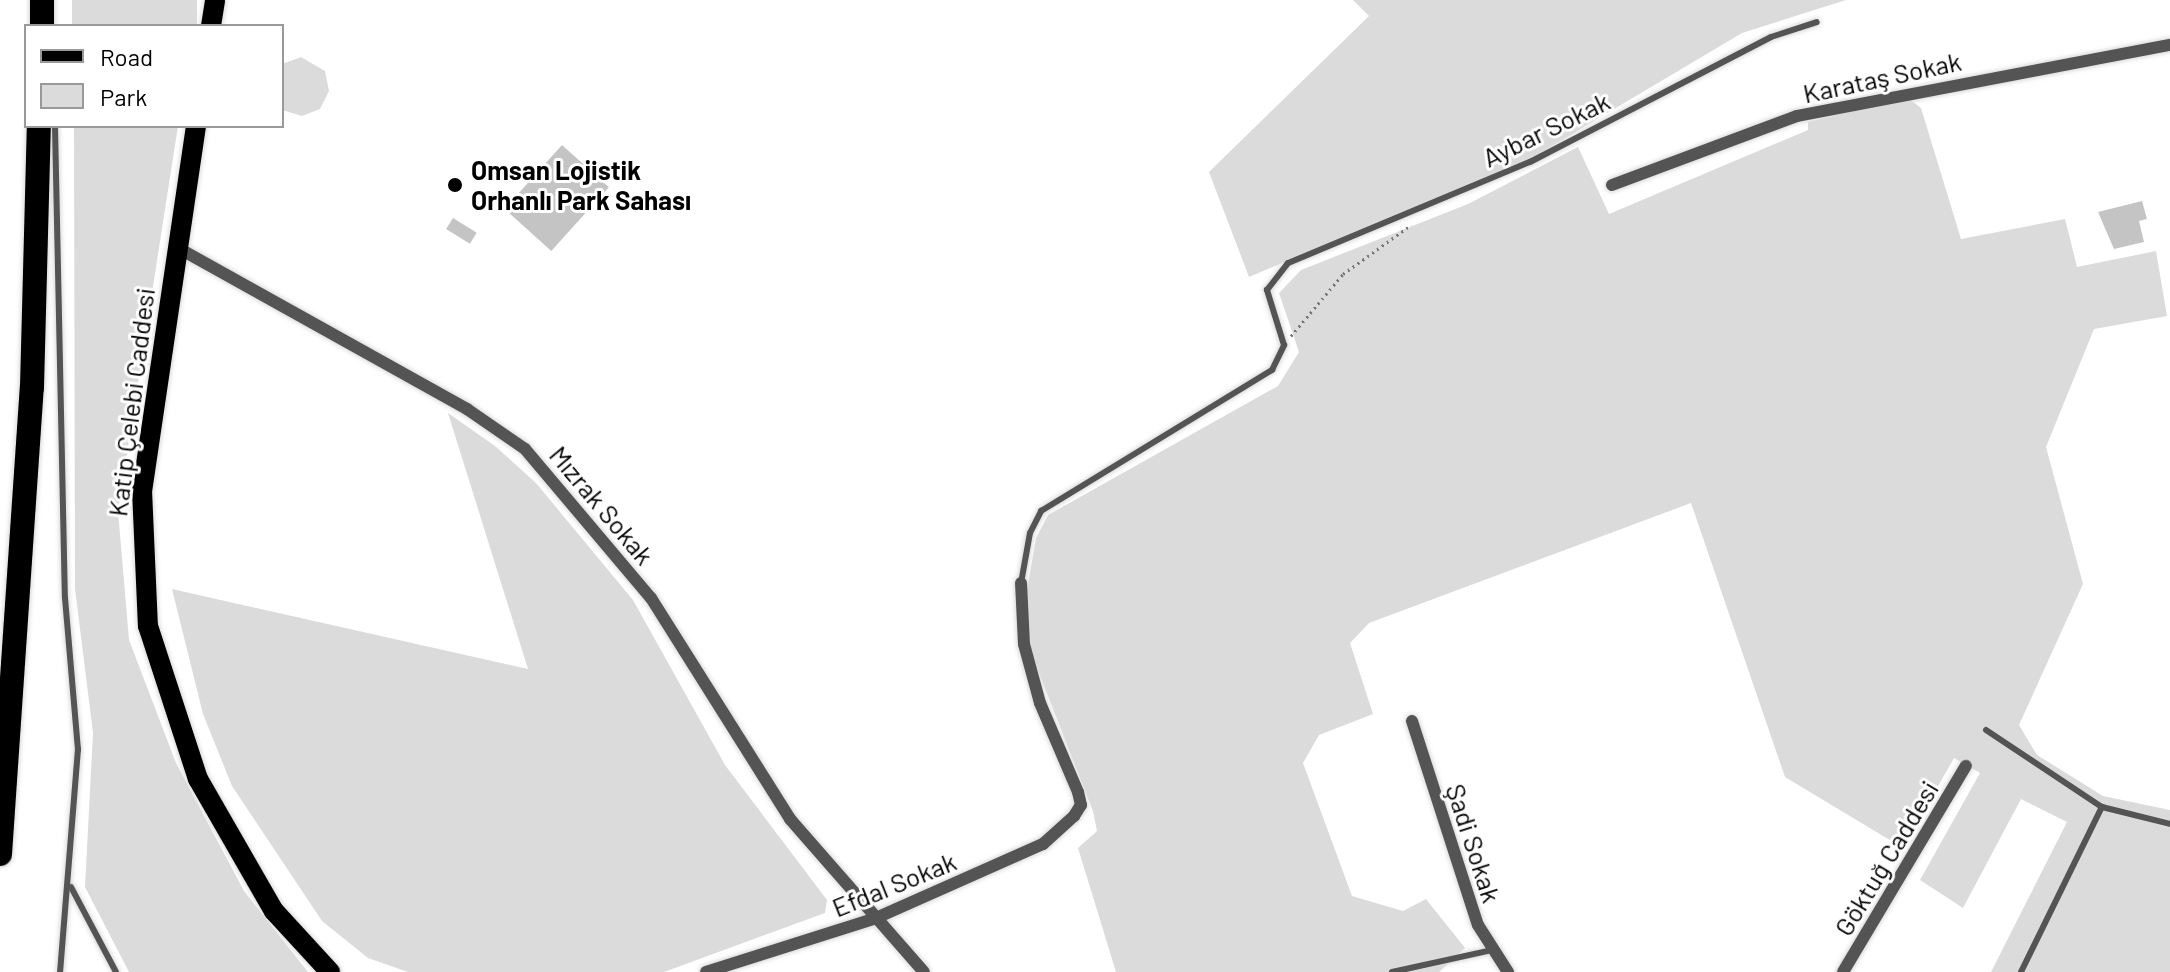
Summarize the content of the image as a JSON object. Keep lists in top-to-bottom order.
{
  "streets": {
    "main road": ["Katip Çelebi Caddesi"],
    "street": [
      "Karataş Sokak",
      "Mızrak Sokak",
      "Şadi Sokak",
      "Göktuğ Caddesi",
      "Efdal Sokak"
    ],
    "lane": ["Aybar Sokak"]
  },
  "crossings": [
    ["Katip Çelebi Caddesi", "Mızrak Sokak"],
    ["Mızrak Sokak", "Efdal Sokak"]
  ],
  "places": ["Omsan Lojistik Orhanlı Park Sahası"],
  "legend": ["Road", "Park"]
}
